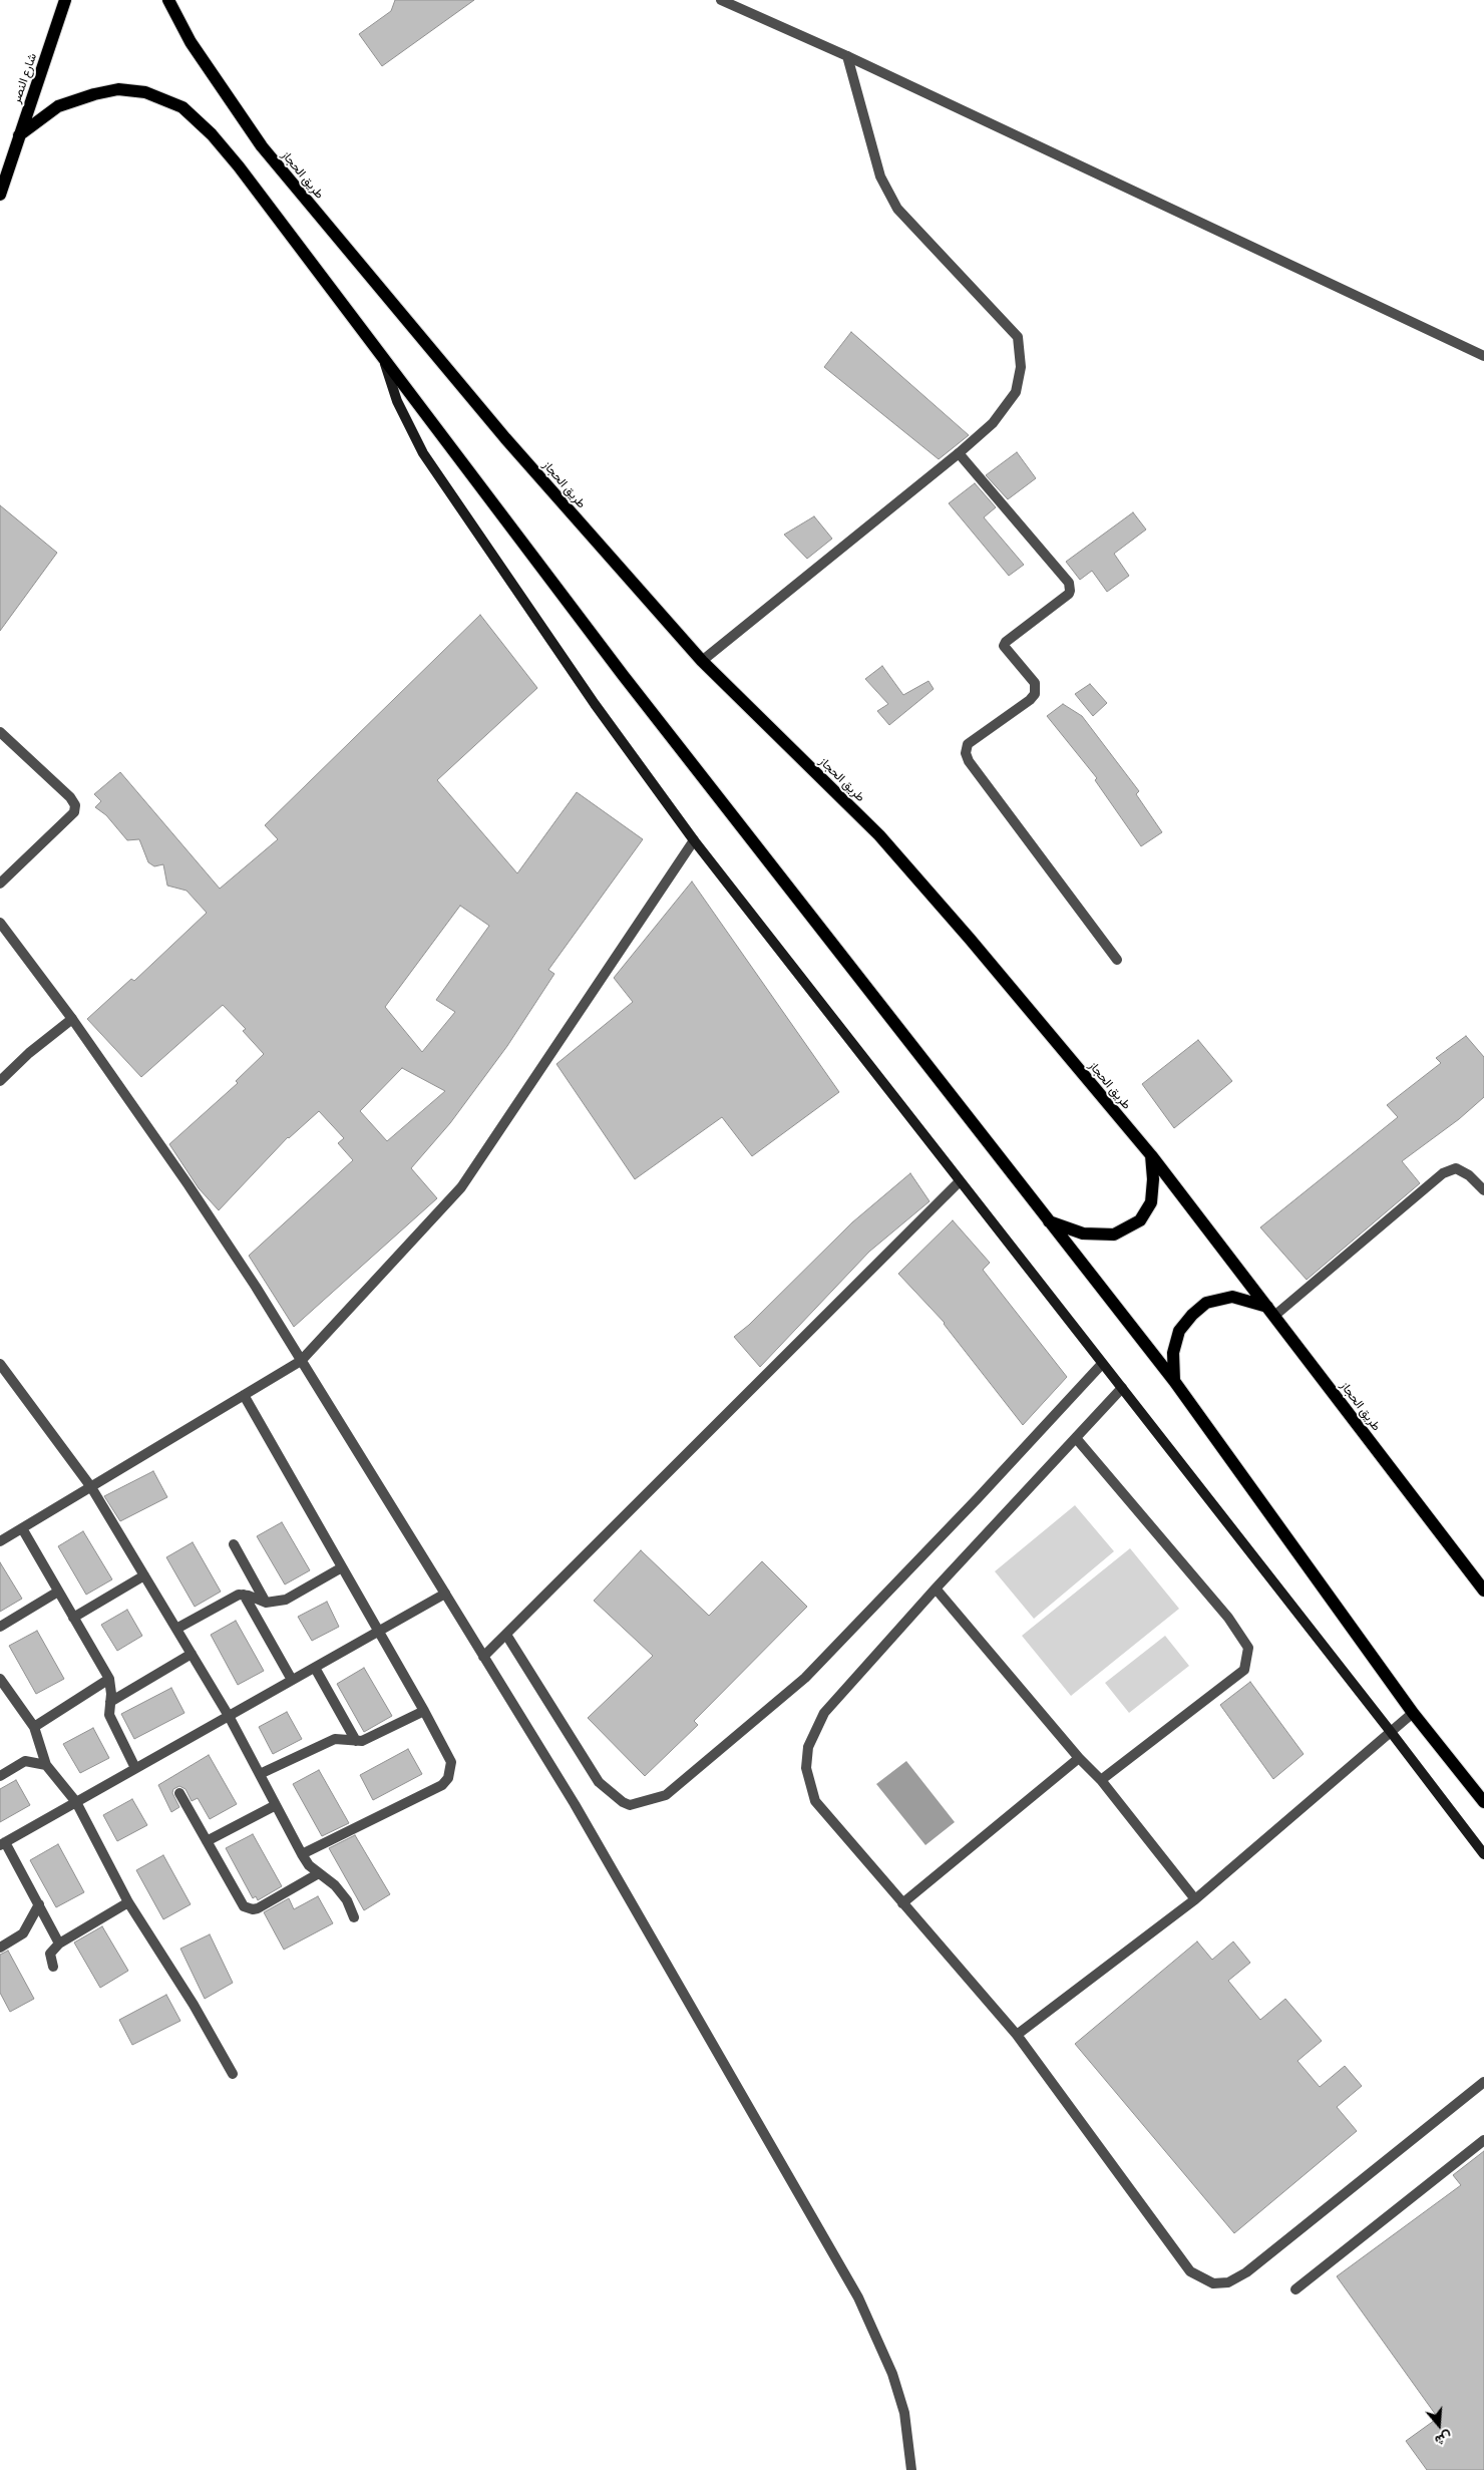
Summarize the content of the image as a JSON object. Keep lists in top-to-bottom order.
{
  "streets": {
    "main road": ["شارع النصر", "طريق الحجاز"]
  },
  "north": "bottom"
}
